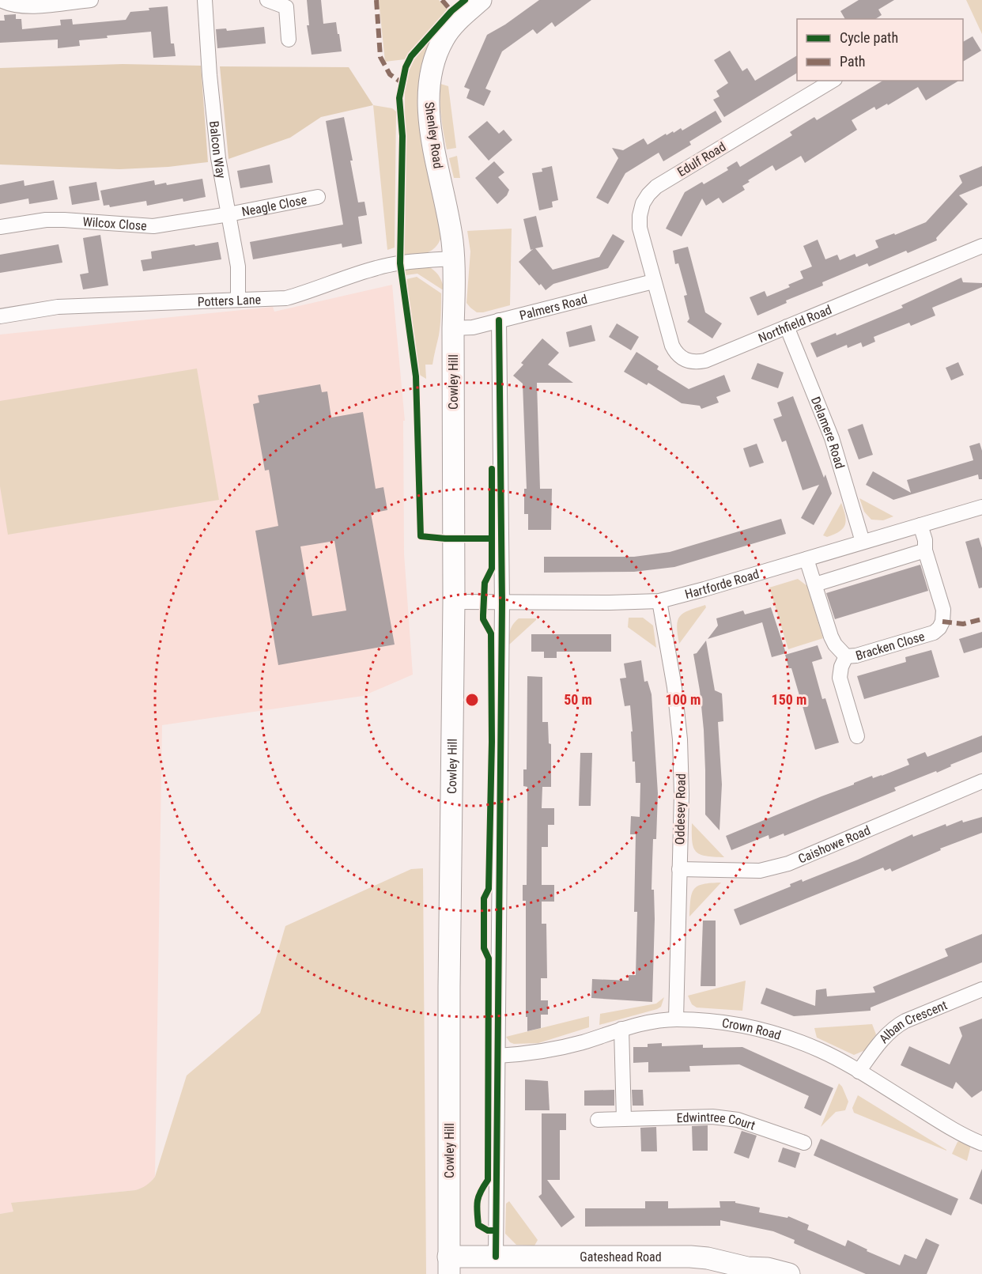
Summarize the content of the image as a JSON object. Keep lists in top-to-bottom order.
{
  "streets": {
    "main road": ["Shenley Road", "Cowley Hill", "Gateshead Road"],
    "street": [
      "Balcon Way",
      "Edulf Road",
      "Neagle Close",
      "Wilcox Close",
      "Potters Lane",
      "Palmers Road",
      "Northfield Road",
      "Delamere Road",
      "Hartforde Road",
      "Bracken Close",
      "Oddesey Road",
      "Caishowe Road",
      "Alban Crescent",
      "Crown Road",
      "Edwintree Court"
    ]
  },
  "crossings": [
    ["Shenley Road", "Potters Lane"],
    ["Shenley Road", "Cowley Hill"],
    ["Balcon Way", "Neagle Close"],
    ["Balcon Way", "Wilcox Close"],
    ["Balcon Way", "Potters Lane"],
    ["Edulf Road", "Palmers Road"],
    ["Edulf Road", "Northfield Road"],
    ["Neagle Close", "Wilcox Close"],
    ["Potters Lane", "Cowley Hill"],
    ["Palmers Road", "Northfield Road"],
    ["Palmers Road", "Cowley Hill"],
    ["Northfield Road", "Delamere Road"],
    ["Cowley Hill", "Hartforde Road"],
    ["Cowley Hill", "Gateshead Road"],
    ["Delamere Road", "Hartforde Road"],
    ["Hartforde Road", "Bracken Close"],
    ["Hartforde Road", "Oddesey Road"],
    ["Oddesey Road", "Caishowe Road"],
    ["Oddesey Road", "Crown Road"],
    ["Alban Crescent", "Crown Road"]
  ],
  "legend": ["Cycle path", "Path"],
  "rings": ["50 m", "100 m", "150 m"]
}
